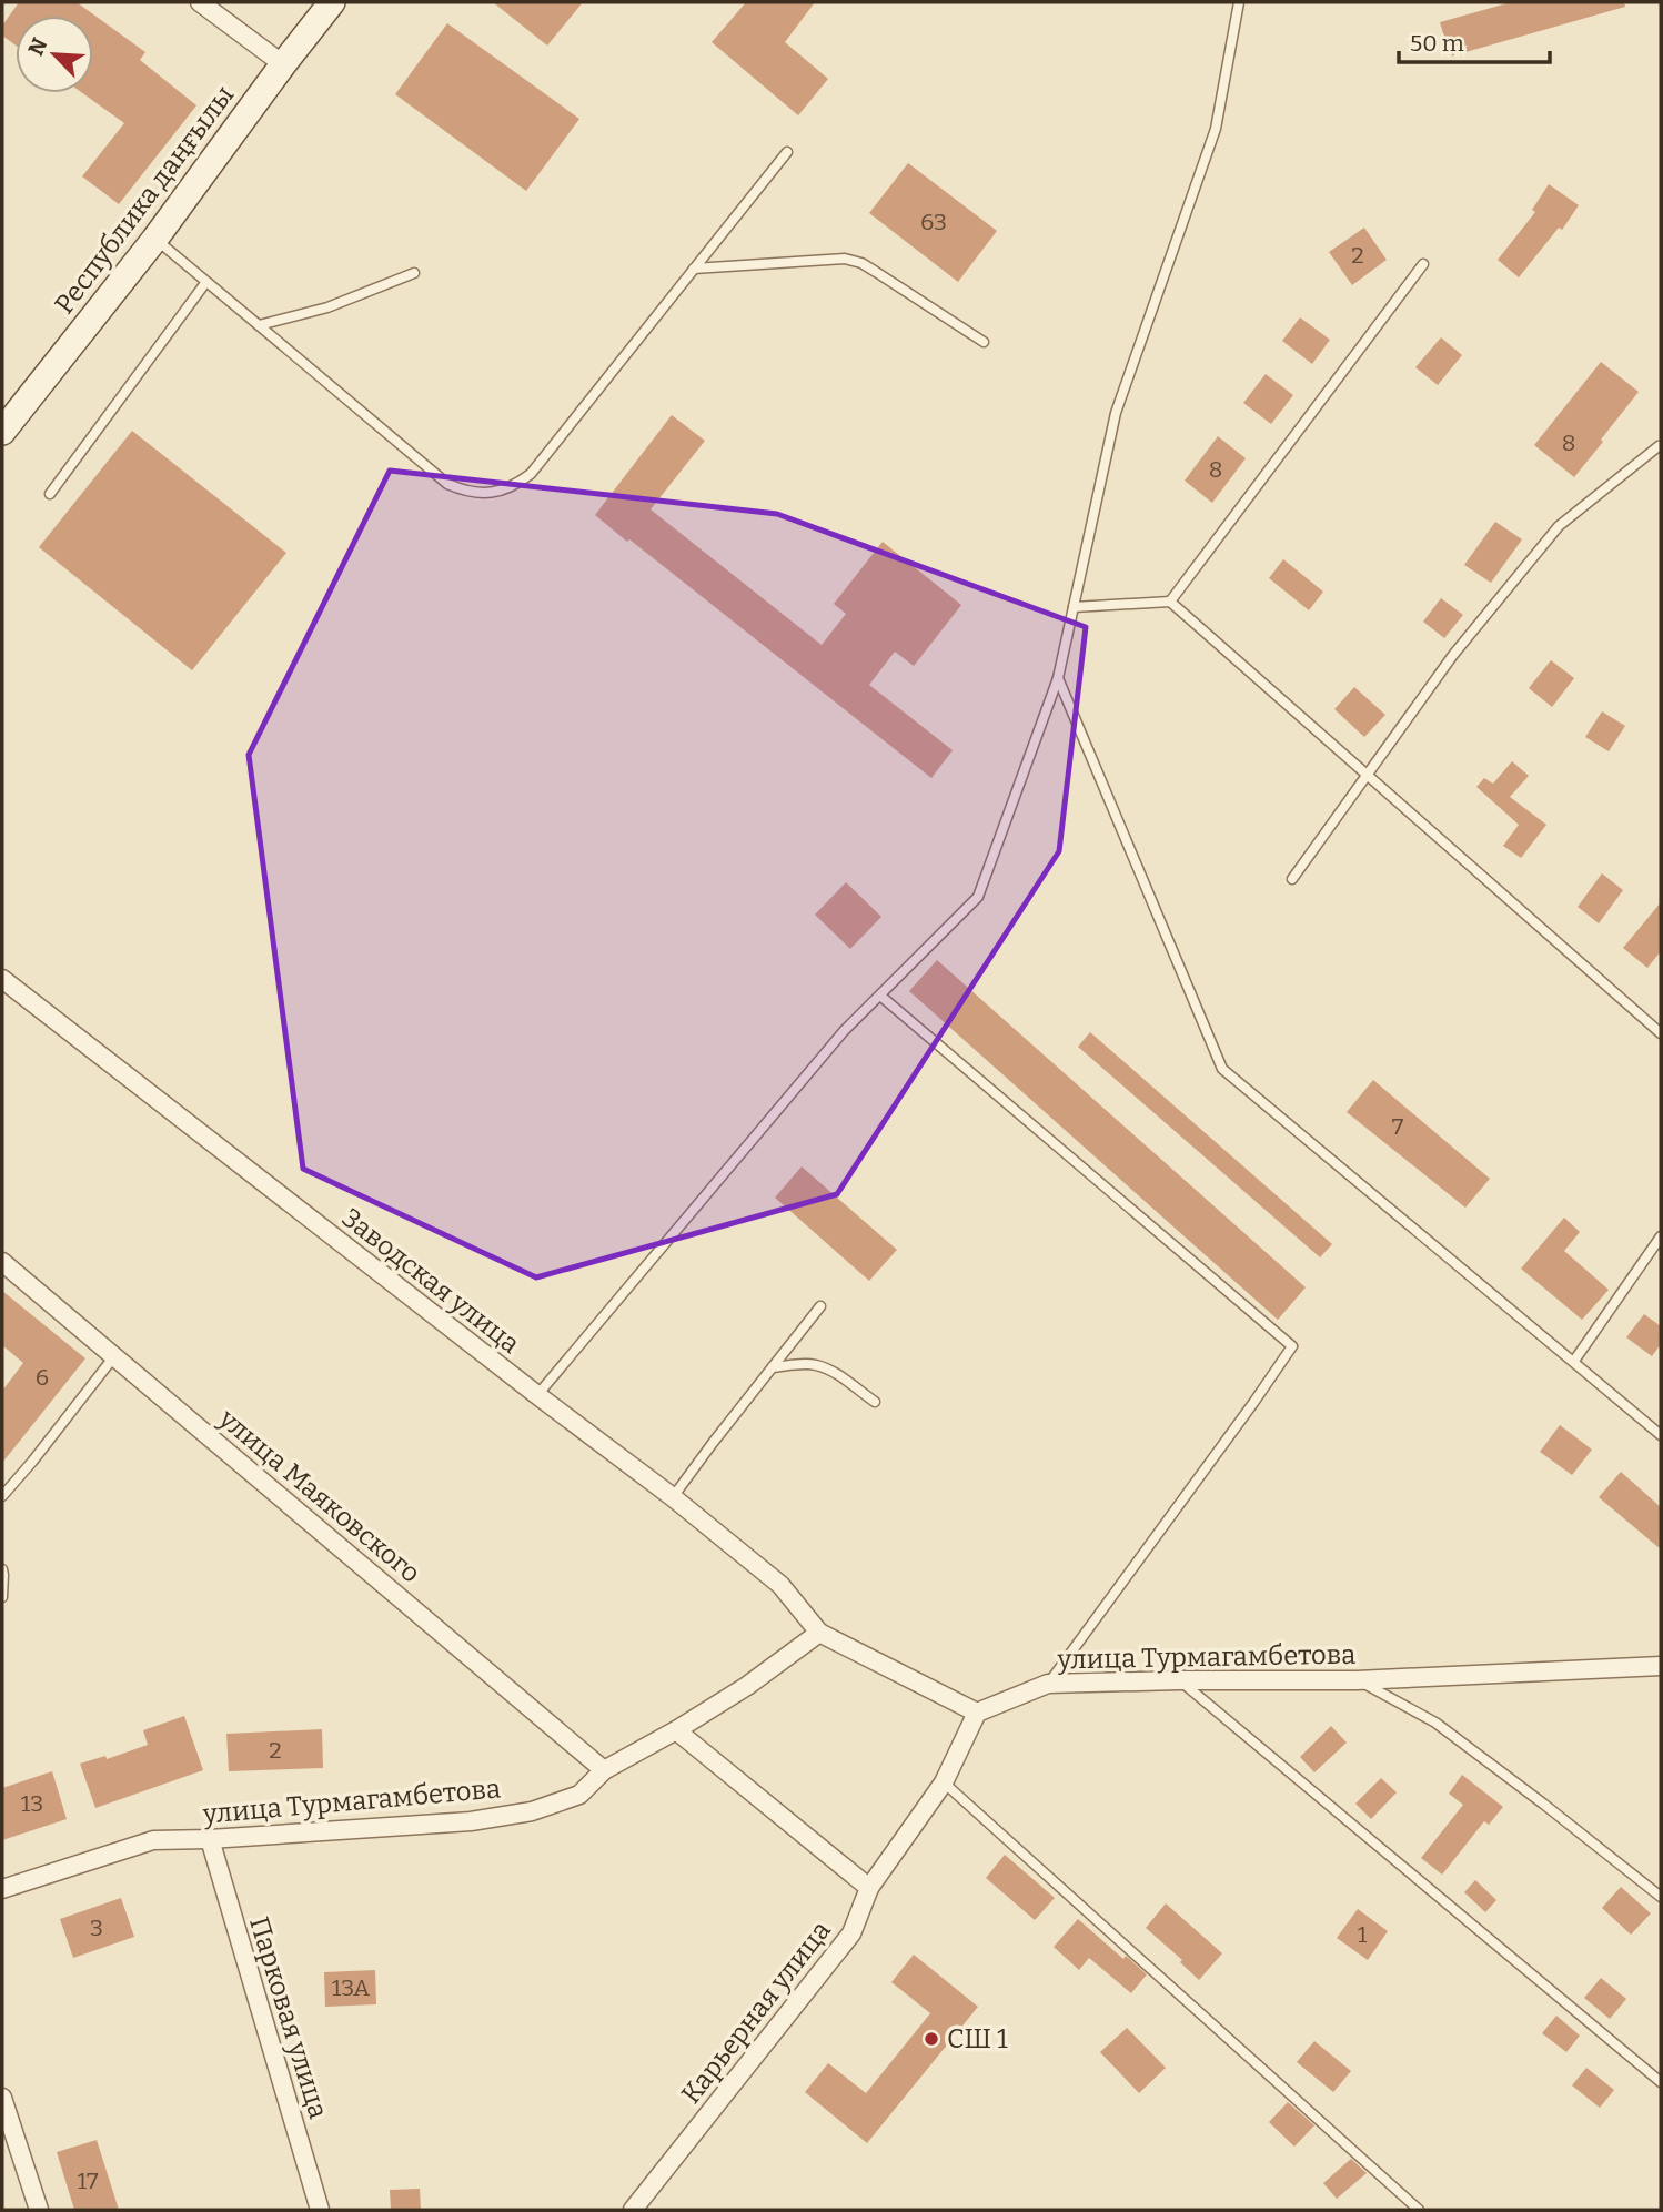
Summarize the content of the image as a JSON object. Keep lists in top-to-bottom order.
{
  "streets": {
    "main road": ["Республика даңғылы"],
    "street": [
      "Заводская улица",
      "улица Маяковского",
      "улица Турмагамбетова",
      "Карьерная улица",
      "Парковая улица"
    ]
  },
  "crossings": [
    ["Заводская улица", "улица Турмагамбетова"],
    ["улица Маяковского", "улица Турмагамбетова"],
    ["улица Турмагамбетова", "Карьерная улица"],
    ["улица Турмагамбетова", "Парковая улица"]
  ],
  "places": ["СШ 1"],
  "house_numbers": [
    "63",
    "2",
    "8",
    "8",
    "7",
    "6",
    "2",
    "13",
    "3",
    "1",
    "13А",
    "17"
  ],
  "scale_bar": "50 m",
  "north": "top left"
}
